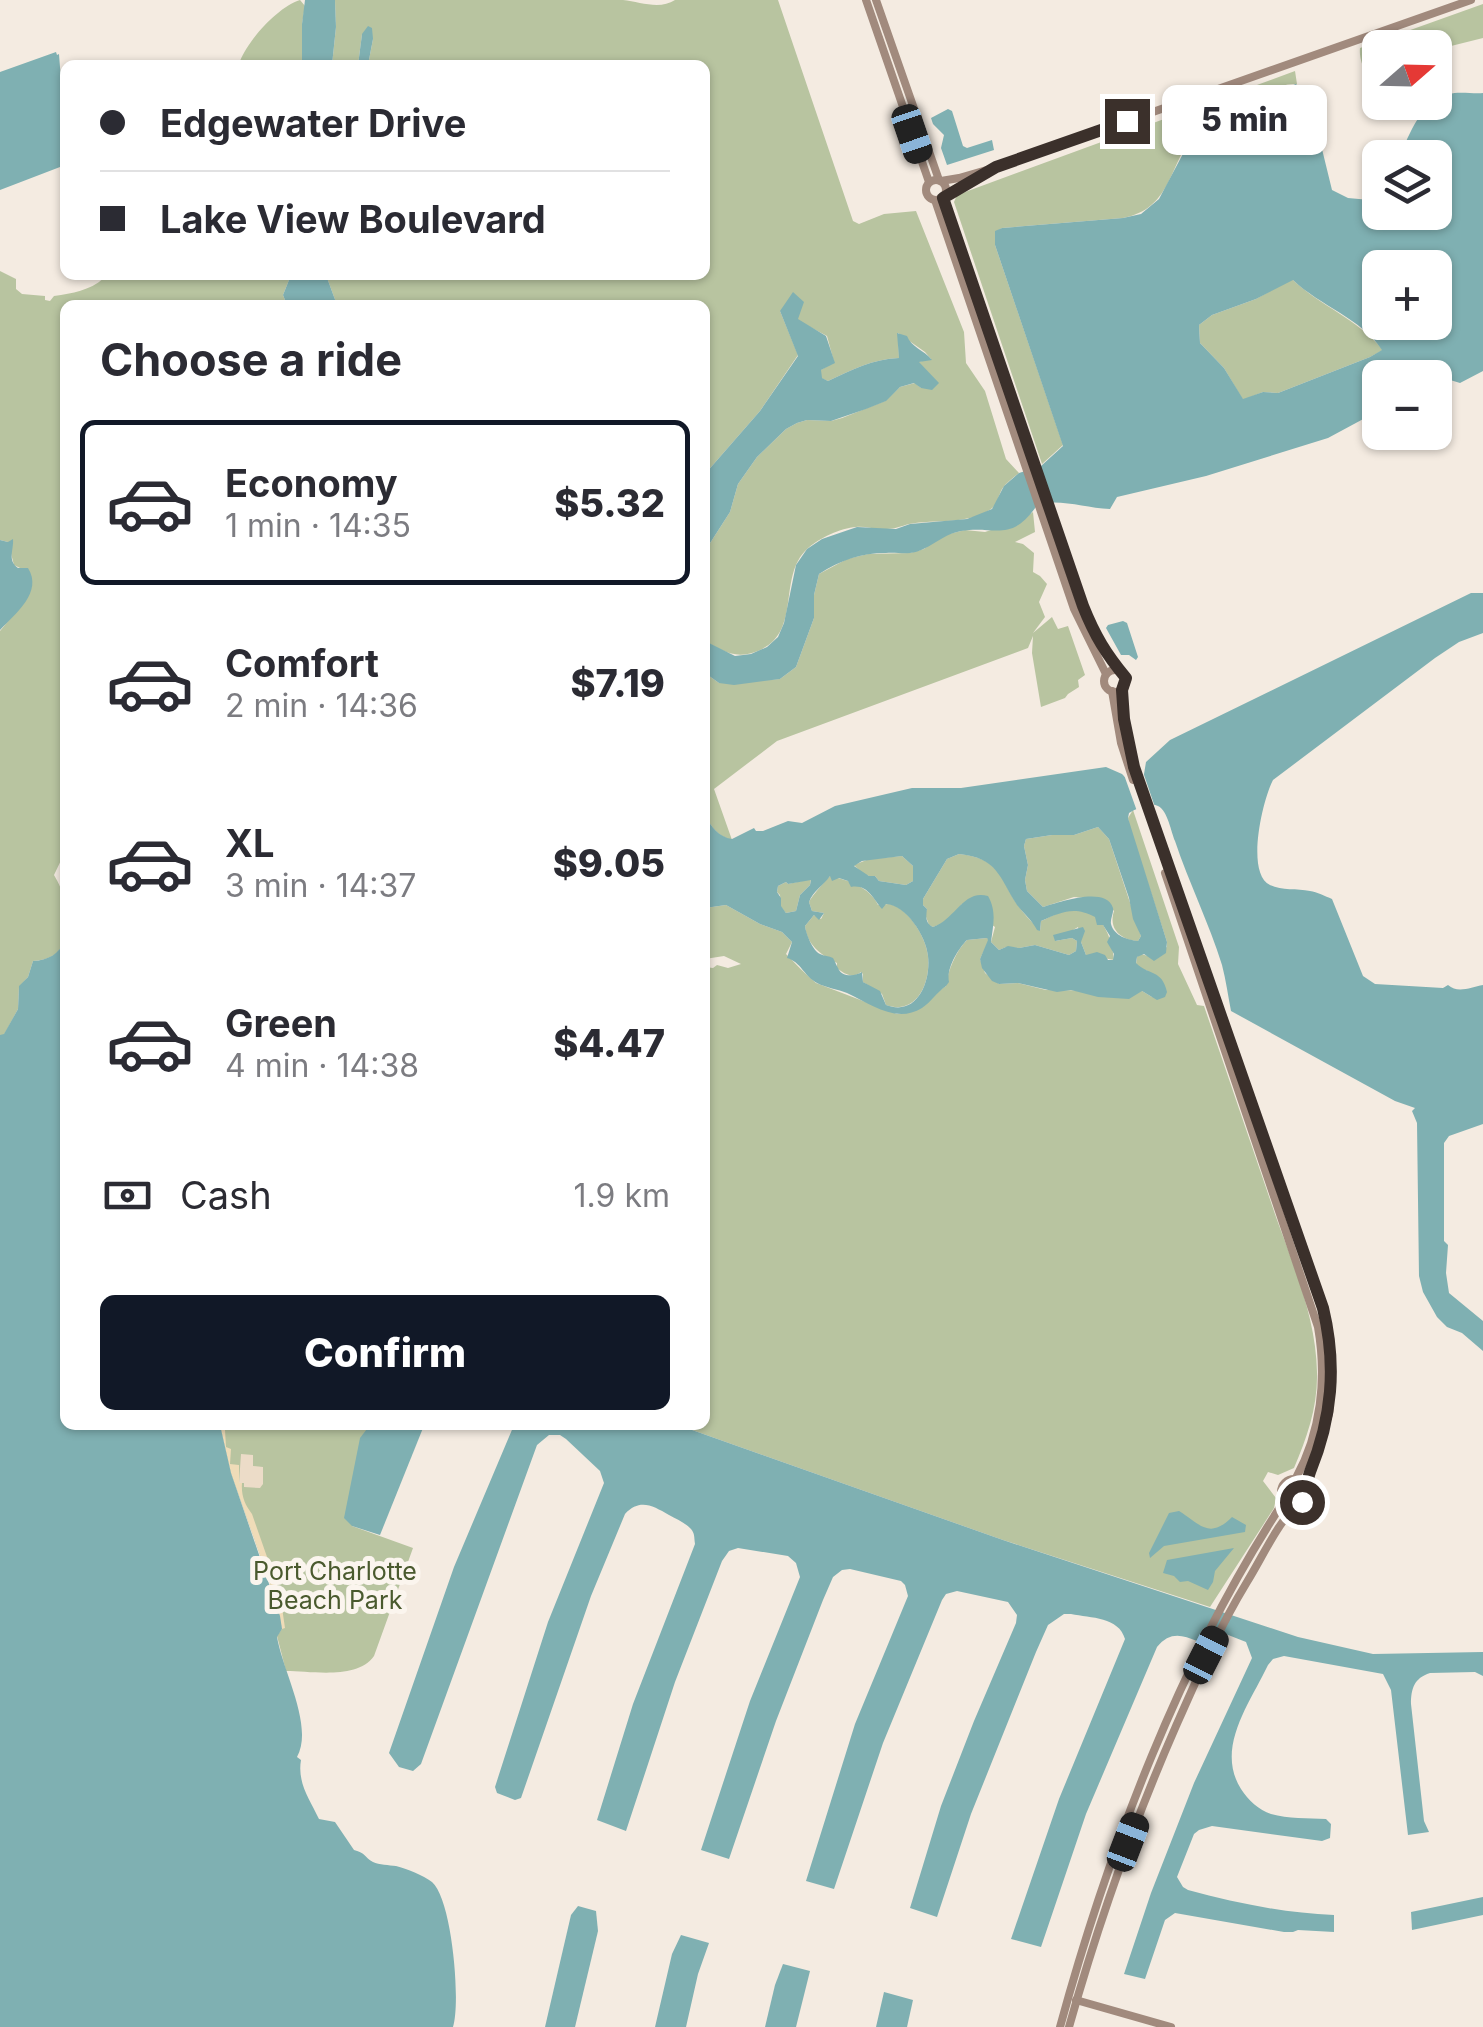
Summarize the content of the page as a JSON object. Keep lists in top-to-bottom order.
{
  "parks": ["Port Charlotte Beach Park"],
  "north": "right",
  "page": {
    "map_buttons": ["+", "−"],
    "banner": ["Edgewater Drive", "Lake View Boulevard"],
    "bubble": "5 min",
    "heading": "Choose a ride",
    "list": [
      {
        "name": "Economy",
        "note": "1 min · 14:35",
        "value": "$5.32"
      },
      {
        "name": "Comfort",
        "note": "2 min · 14:36",
        "value": "$7.19"
      },
      {
        "name": "XL",
        "note": "3 min · 14:37",
        "value": "$9.05"
      },
      {
        "name": "Green",
        "note": "4 min · 14:38",
        "value": "$4.47"
      }
    ],
    "pay": ["Cash", "1.9 km"],
    "buttons": "Confirm"
  }
}
